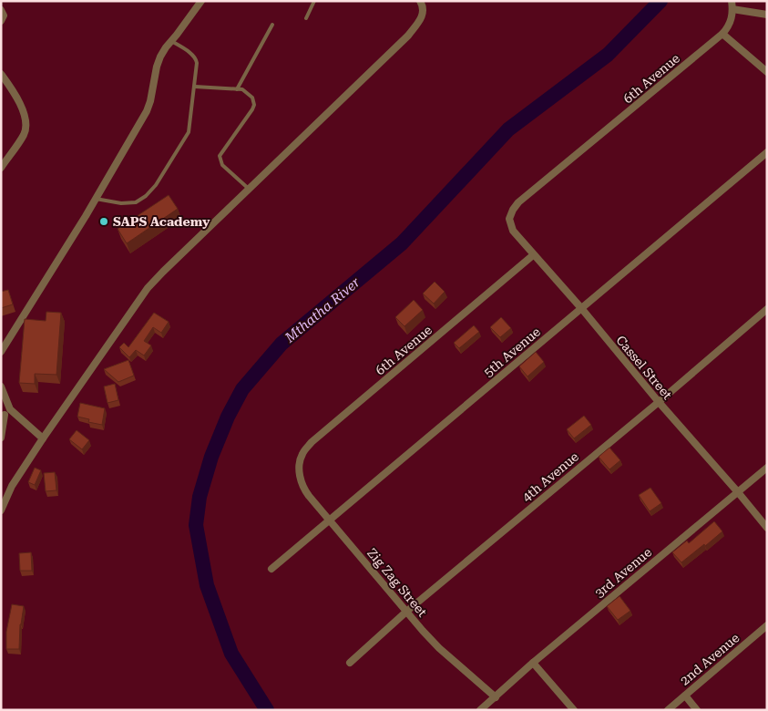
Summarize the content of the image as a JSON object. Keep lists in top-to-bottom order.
{
  "streets": {
    "street": [
      "6th Avenue",
      "5th Avenue",
      "Cassel Street",
      "4th Avenue",
      "3rd Avenue",
      "Zig Zag Street",
      "2nd Avenue"
    ]
  },
  "crossings": [
    ["6th Avenue", "Cassel Street"],
    ["6th Avenue", "Zig Zag Street"],
    ["5th Avenue", "Cassel Street"],
    ["5th Avenue", "Zig Zag Street"],
    ["Cassel Street", "4th Avenue"],
    ["Cassel Street", "3rd Avenue"],
    ["4th Avenue", "Zig Zag Street"],
    ["3rd Avenue", "Zig Zag Street"]
  ],
  "water": ["Mthatha River"],
  "places": ["SAPS Academy"]
}
